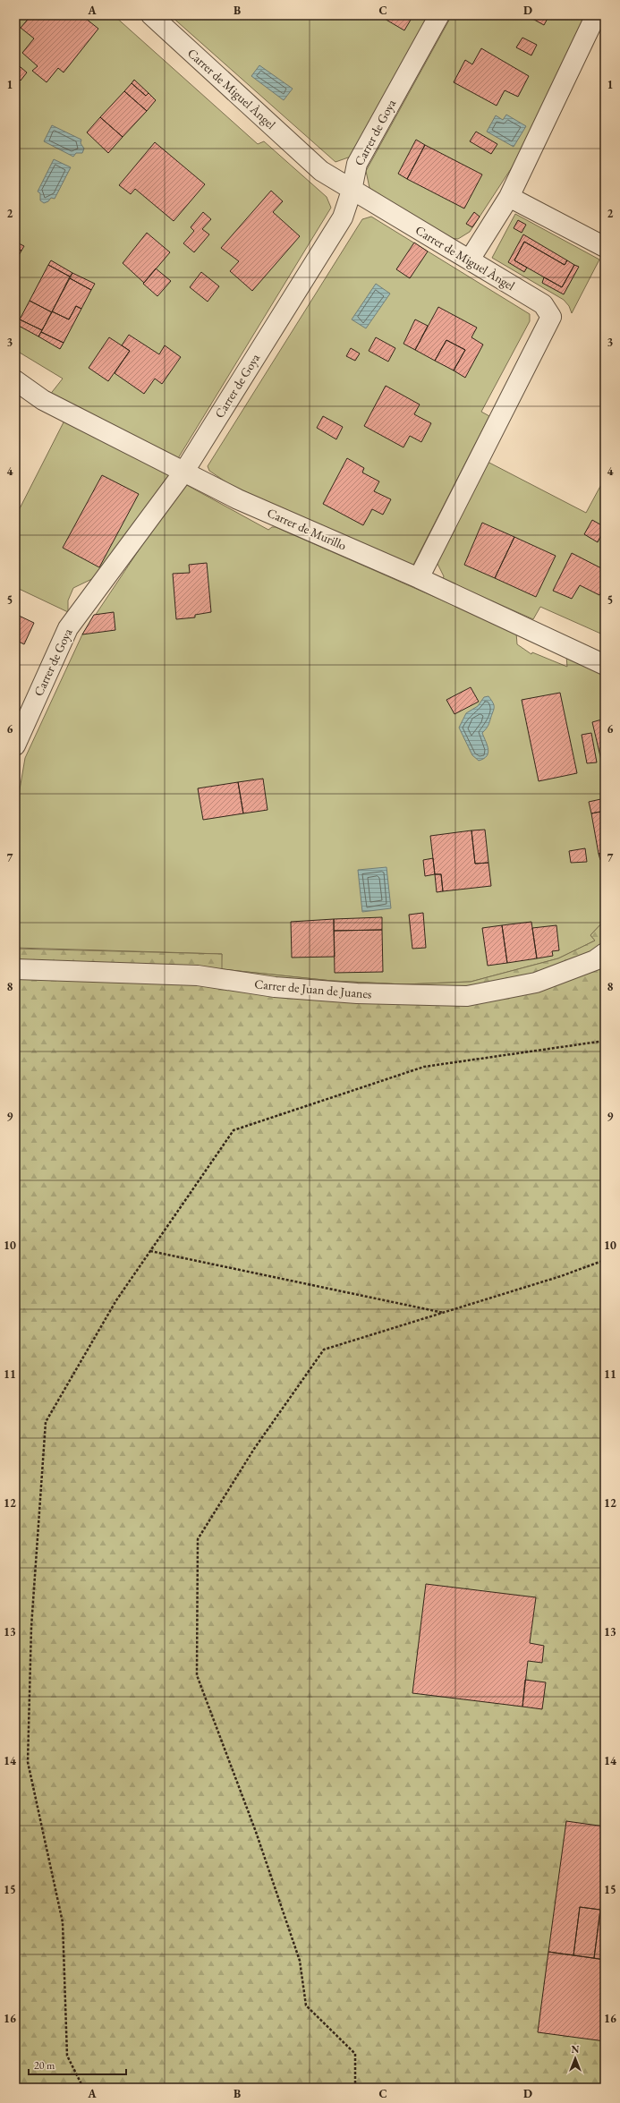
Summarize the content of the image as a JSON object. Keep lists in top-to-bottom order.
{
  "streets": {
    "street": [
      "Carrer de Miguel Àngel",
      "Carrer de Goya",
      "Carrer de Murillo",
      "Carrer de Juan de Juanes"
    ]
  },
  "crossings": [
    ["Carrer de Miguel Àngel", "Carrer de Goya"],
    ["Carrer de Miguel Àngel", "Carrer de Murillo"],
    ["Carrer de Goya", "Carrer de Murillo"]
  ],
  "scale_bar": "20 m",
  "north": "top",
  "grid": {
    "columns": [
      "A",
      "B",
      "C",
      "D"
    ],
    "rows": [
      "1",
      "2",
      "3",
      "4",
      "5",
      "6",
      "7",
      "8",
      "9",
      "10",
      "11",
      "12",
      "13",
      "14",
      "15",
      "16"
    ]
  }
}
